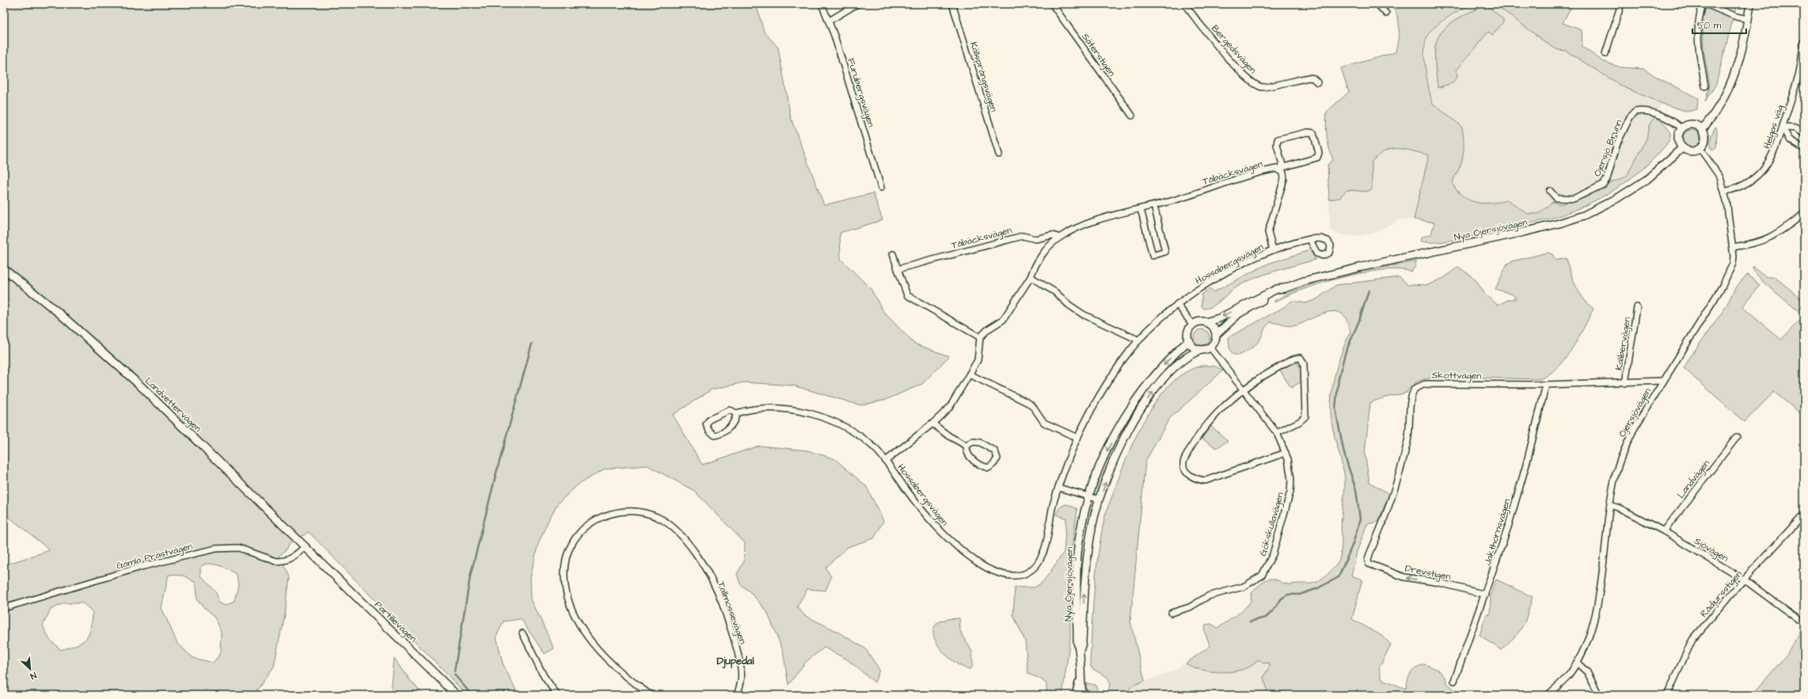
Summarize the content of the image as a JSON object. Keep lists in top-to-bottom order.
{
  "streets": {
    "street": [
      "Bergedsvägen",
      "Säterstigen",
      "Källsprångsvägen",
      "Furubergsvägen",
      "Helgas väg",
      "Öjersjö Brunn",
      "Tåbäcksvägen",
      "Nya Öjersjövägen",
      "Hossabergsvägen",
      "Kalibervägen",
      "Skottvägen",
      "Landvettervägen",
      "Öjersjövägen",
      "Landvägen",
      "Gökskullavägen",
      "Jakthornsvägen",
      "Sjövägen",
      "Gamla Prästvägen",
      "Drevstigen",
      "Rådjursstigen",
      "Tallmossevägen",
      "Partillevägen"
    ]
  },
  "crossings": [
    ["Helgas väg", "Öjersjövägen"],
    ["Öjersjö Brunn", "Nya Öjersjövägen"],
    ["Öjersjö Brunn", "Öjersjövägen"],
    ["Tåbäcksvägen", "Hossabergsvägen"],
    ["Nya Öjersjövägen", "Öjersjövägen"],
    ["Nya Öjersjövägen", "Gökskullavägen"],
    ["Kalibervägen", "Skottvägen"],
    ["Skottvägen", "Öjersjövägen"],
    ["Skottvägen", "Jakthornsvägen"],
    ["Skottvägen", "Drevstigen"],
    ["Landvettervägen", "Gamla Prästvägen"],
    ["Landvettervägen", "Partillevägen"],
    ["Öjersjövägen", "Sjövägen"],
    ["Landvägen", "Sjövägen"],
    ["Jakthornsvägen", "Drevstigen"],
    ["Sjövägen", "Rådjursstigen"]
  ],
  "one_way": ["Drevstigen"],
  "districts": ["Djupedal"],
  "scale_bar": "50 m",
  "north": "bottom right"
}
